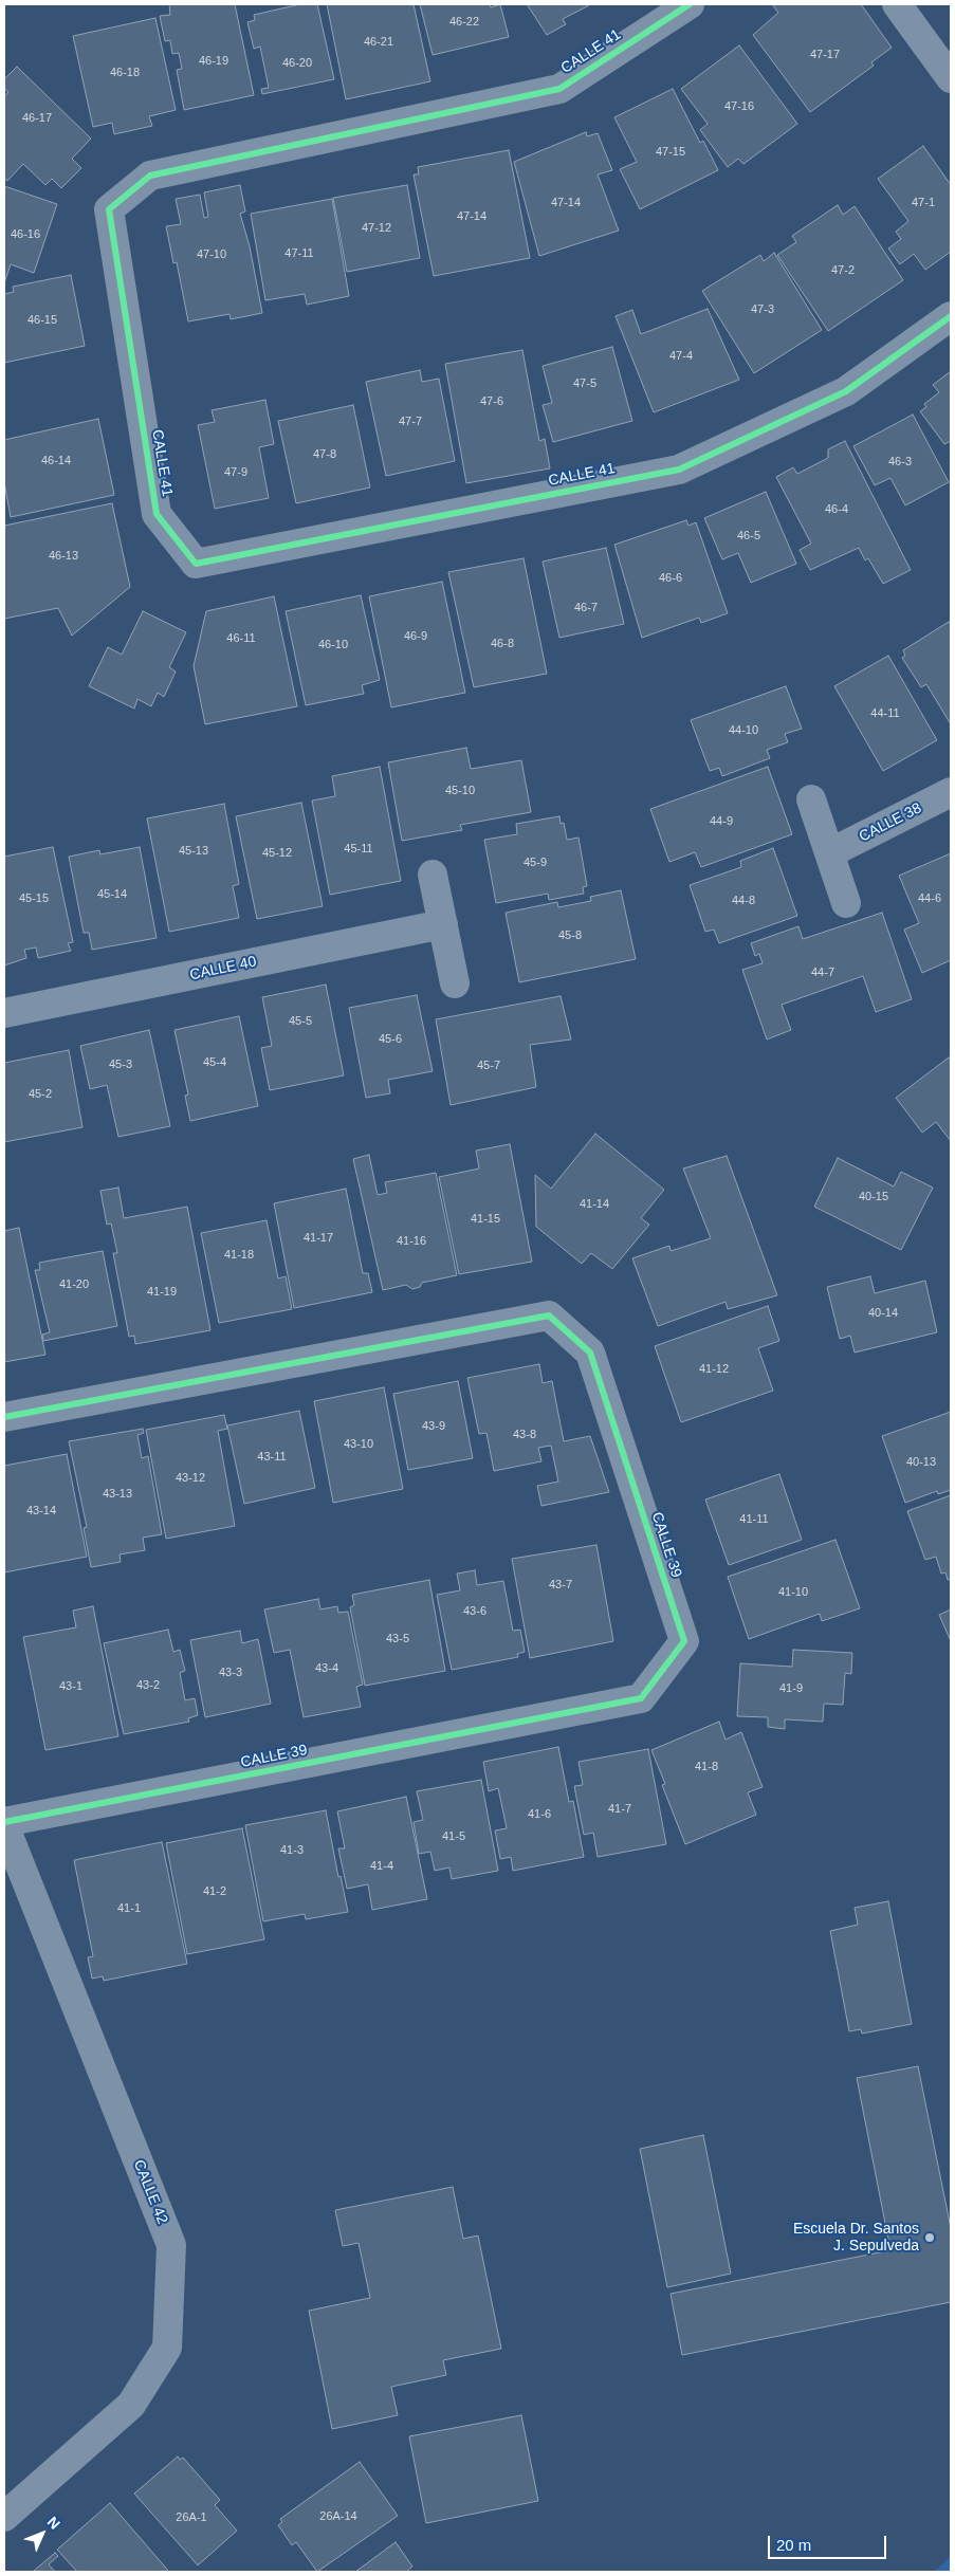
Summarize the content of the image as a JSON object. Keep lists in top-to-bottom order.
{
  "streets": {
    "street": [
      "CALLE 41",
      "CALLE 38",
      "CALLE 40",
      "CALLE 39",
      "CALLE 42"
    ]
  },
  "crossings": [
    ["CALLE 39", "CALLE 42"]
  ],
  "places": ["Escuela Dr. Santos J. Sepulveda"],
  "house_numbers": [
    "46-22",
    "46-21",
    "47-17",
    "46-19",
    "46-20",
    "46-18",
    "47-16",
    "46-17",
    "47-15",
    "47-14",
    "47-1",
    "47-14",
    "47-12",
    "46-16",
    "47-11",
    "47-10",
    "47-2",
    "47-3",
    "46-15",
    "47-4",
    "47-5",
    "47-6",
    "47-7",
    "47-8",
    "46-14",
    "46-3",
    "47-9",
    "46-4",
    "46-5",
    "46-13",
    "46-6",
    "46-7",
    "46-9",
    "46-11",
    "46-8",
    "46-10",
    "44-11",
    "44-10",
    "45-10",
    "44-9",
    "45-11",
    "45-13",
    "45-12",
    "45-9",
    "45-14",
    "45-15",
    "44-6",
    "44-8",
    "45-8",
    "44-7",
    "45-5",
    "45-6",
    "45-4",
    "45-3",
    "45-7",
    "45-2",
    "40-15",
    "41-14",
    "41-15",
    "41-17",
    "41-16",
    "41-18",
    "41-20",
    "41-19",
    "40-14",
    "41-12",
    "43-9",
    "43-8",
    "43-10",
    "43-11",
    "40-13",
    "43-12",
    "43-13",
    "43-14",
    "41-11",
    "43-7",
    "41-10",
    "43-6",
    "43-5",
    "43-4",
    "43-3",
    "43-2",
    "43-1",
    "41-9",
    "41-8",
    "41-7",
    "41-6",
    "41-5",
    "41-3",
    "41-4",
    "41-2",
    "41-1",
    "26A-14",
    "26A-1"
  ],
  "scale_bar": "20 m",
  "north": "top right"
}
